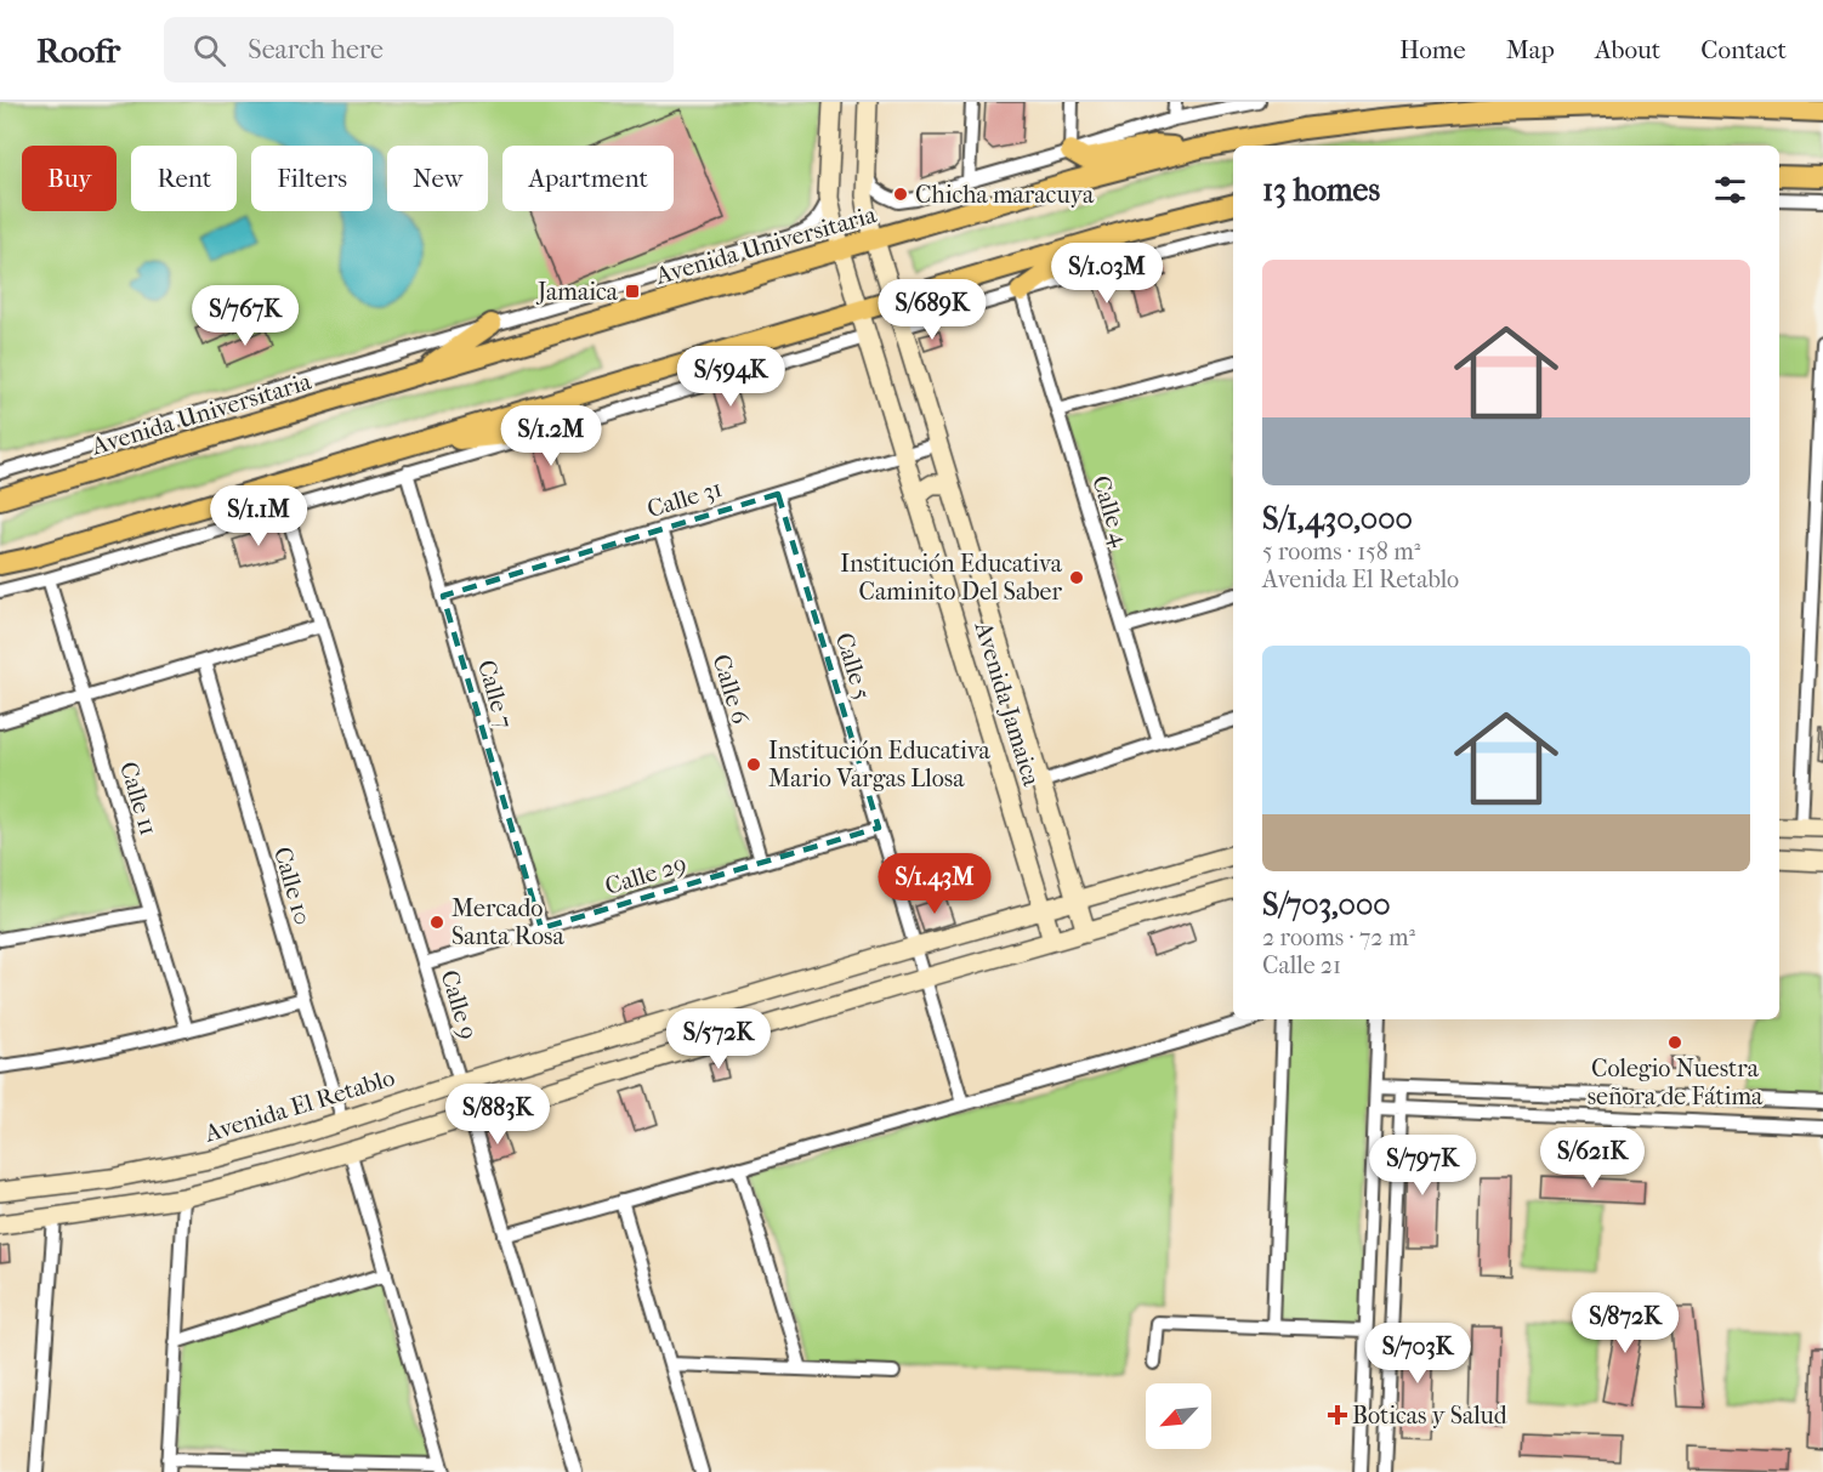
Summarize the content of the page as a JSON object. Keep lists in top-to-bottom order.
{
  "streets": {
    "main road": ["Avenida Universitaria", "Avenida Jamaica", "Avenida El Retablo"],
    "street": [
      "Calle 31",
      "Calle 4",
      "Calle 5",
      "Calle 6",
      "Calle 7",
      "Calle 11",
      "Calle 29",
      "Calle 10",
      "Calle 9"
    ]
  },
  "crossings": [
    ["Avenida Universitaria", "Avenida Jamaica"],
    ["Calle 31", "Calle 5"],
    ["Calle 31", "Calle 6"],
    ["Calle 31", "Calle 7"],
    ["Calle 31", "Avenida Jamaica"],
    ["Calle 5", "Calle 29"],
    ["Calle 5", "Avenida El Retablo"],
    ["Calle 6", "Calle 29"],
    ["Calle 7", "Calle 29"],
    ["Avenida Jamaica", "Avenida El Retablo"],
    ["Calle 29", "Calle 9"],
    ["Calle 10", "Avenida El Retablo"],
    ["Calle 9", "Avenida El Retablo"]
  ],
  "places": {
    "other": [
      "Chicha maracuya",
      "Institución Educativa Caminito Del Saber",
      "Institución Educativa Mario Vargas Llosa",
      "Mercado Santa Rosa",
      "Colegio Nuestra señora de Fátima"
    ],
    "transit": ["Jamaica"],
    "health": ["Boticas y Salud"]
  },
  "north": "bottom left",
  "page": {
    "header": "Roofr",
    "search": "Search here",
    "nav": [
      "Home",
      "Map",
      "About",
      "Contact"
    ],
    "chip": [
      "Buy",
      "Rent",
      "Filters",
      "New",
      "Apartment"
    ],
    "heading": "13 homes",
    "list": [
      {
        "name": "S/1,430,000",
        "note": "5 rooms · 158 m² · Avenida El Retablo"
      },
      {
        "name": "S/703,000",
        "note": "2 rooms · 72 m² · Calle 21"
      }
    ],
    "price": [
      "S/1.03M",
      "S/689K",
      "S/767K",
      "S/594K",
      "S/1.2M",
      "S/1.1M",
      "S/1.43M",
      "S/572K",
      "S/883K",
      "S/621K",
      "S/797K",
      "S/872K",
      "S/703K"
    ]
  }
}
